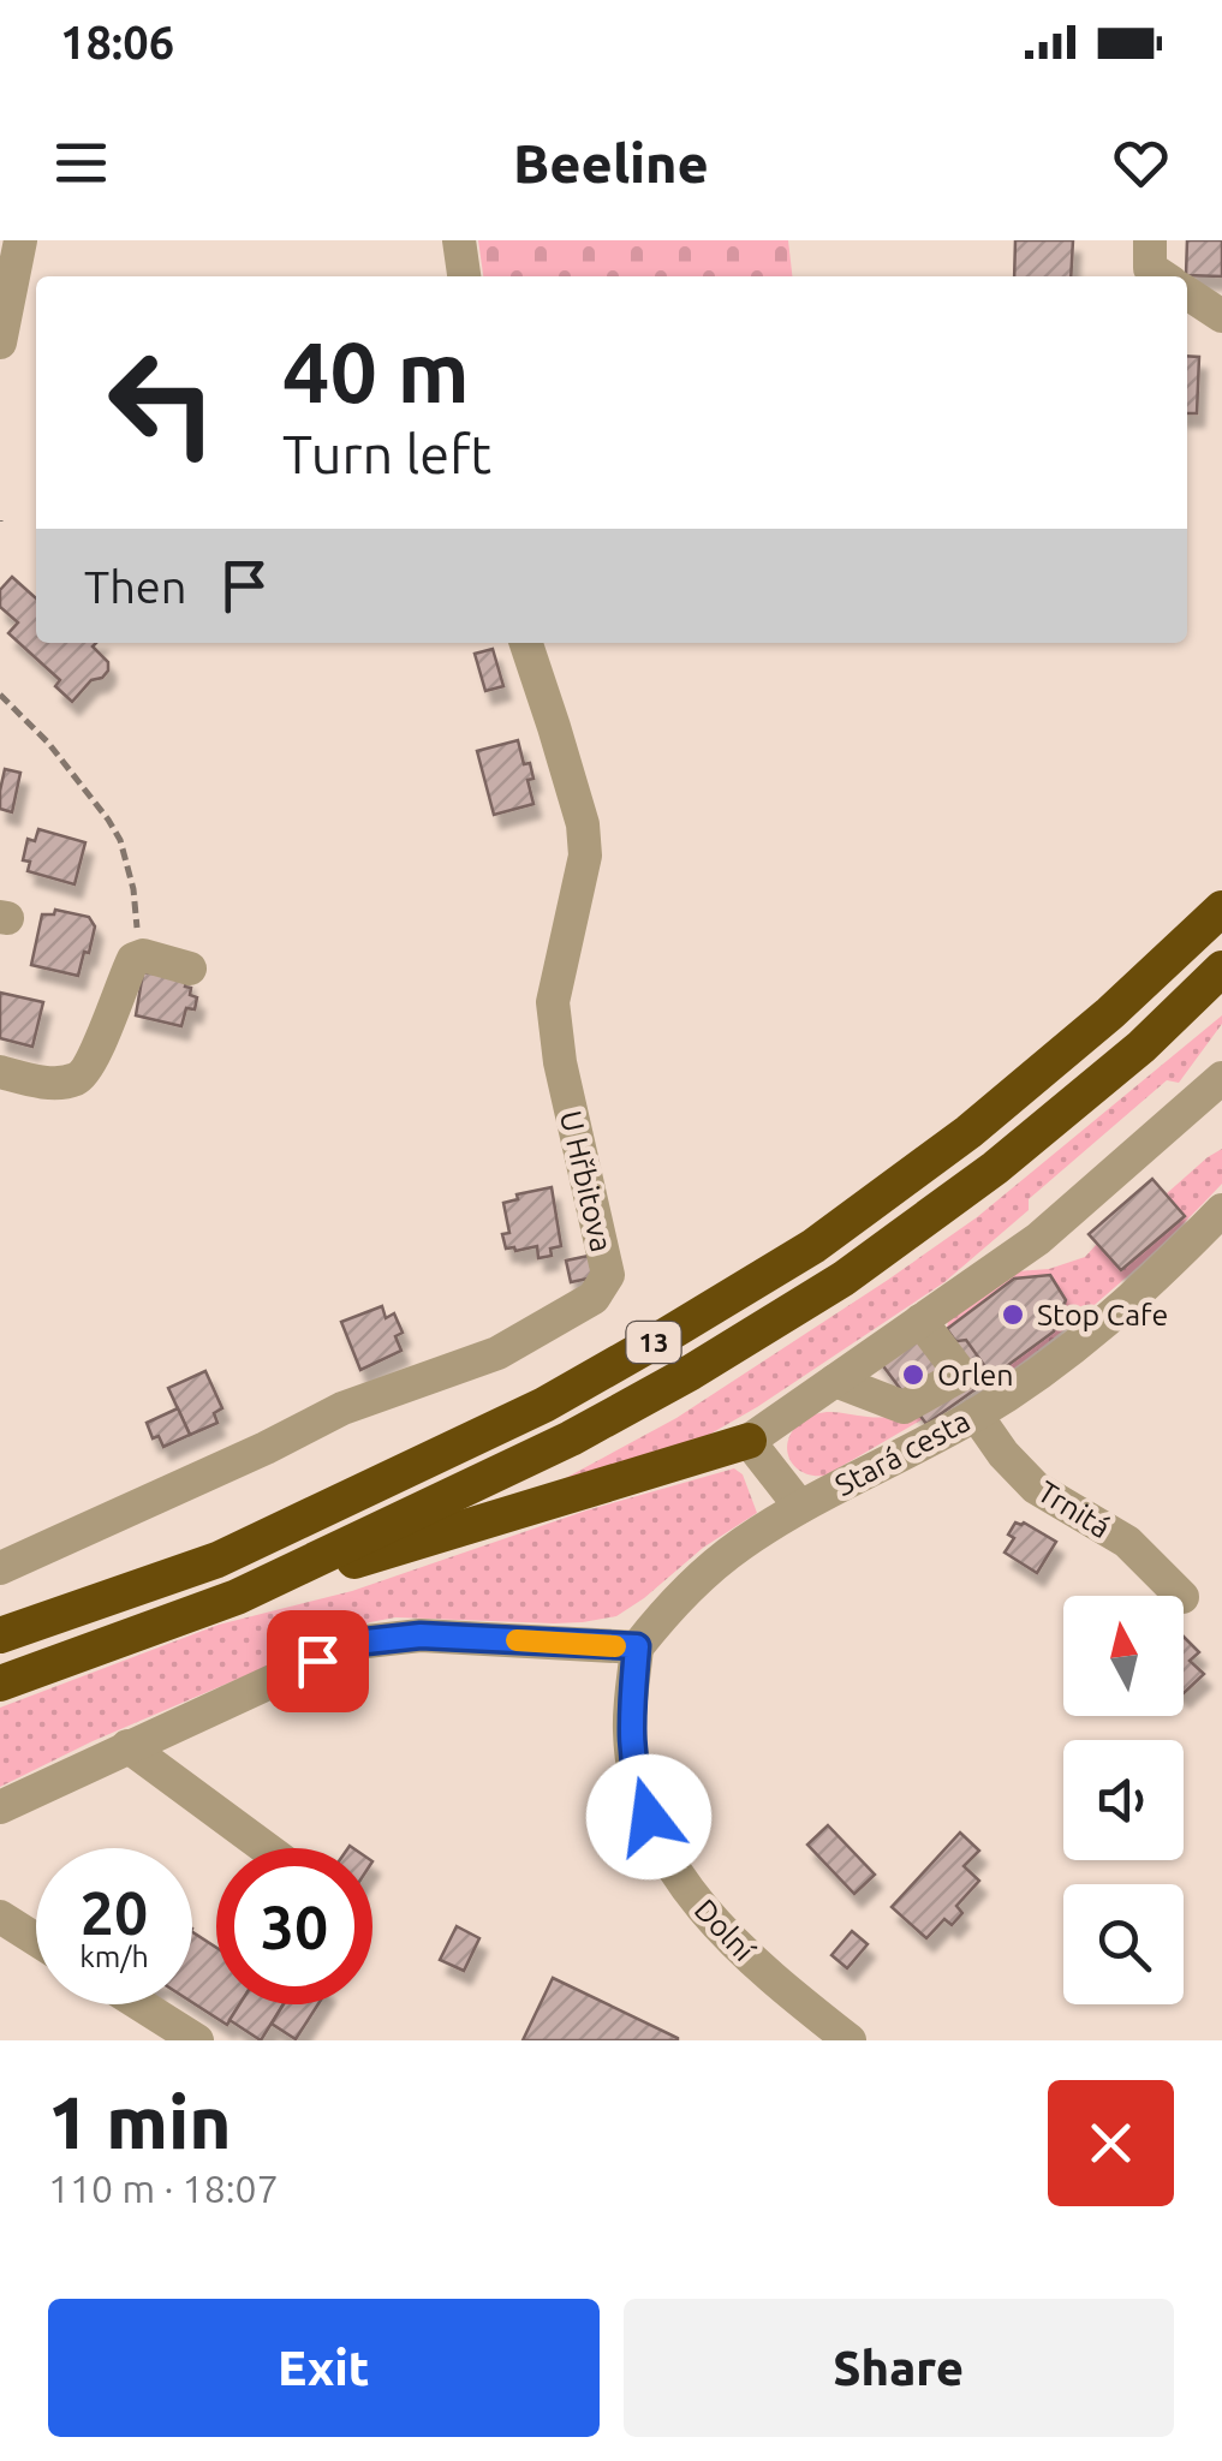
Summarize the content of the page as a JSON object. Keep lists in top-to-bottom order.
{
  "streets": {
    "highway": ["13"],
    "street": [
      "U Hřbitova",
      "Stará cesta",
      "Trnitá",
      "Dolní"
    ]
  },
  "crossings": [
    ["Stará cesta", "Trnitá"],
    ["Stará cesta", "Dolní"]
  ],
  "places": ["Stop Cafe", "Orlen"],
  "north": "top",
  "page": {
    "status": "18:06",
    "header": "Beeline",
    "turn": ["40 m", "Turn left"],
    "then": "Then",
    "speed": "20 km/h",
    "limit": "30",
    "heading": ["1 min", "110 m · 18:07"],
    "buttons": ["Exit", "Share"]
  }
}
